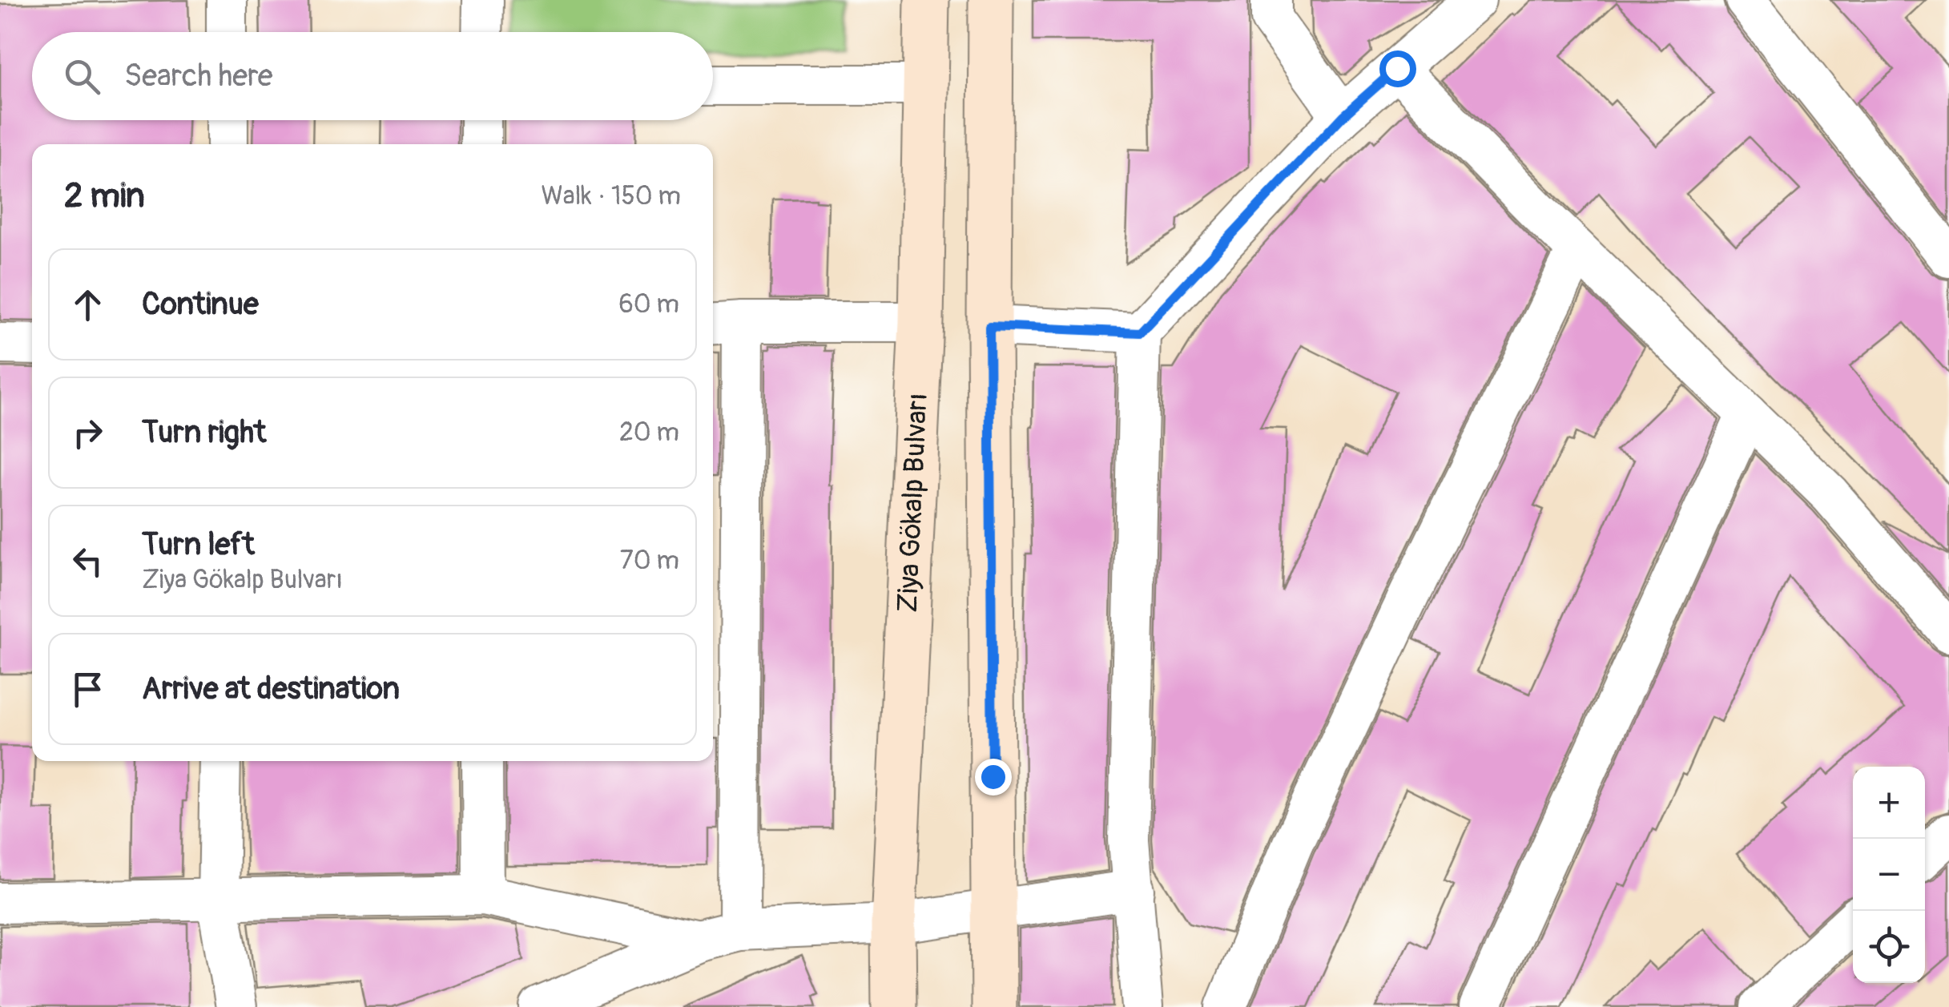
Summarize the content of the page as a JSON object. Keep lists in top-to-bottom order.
{
  "streets": {
    "main road": ["Ziya Gökalp Bulvarı"]
  },
  "page": {
    "search": "Search here",
    "heading": ["2 min", "Walk · 150 m"],
    "list": [
      ["Continue", "60 m"],
      ["Turn right", "20 m"],
      ["Turn left", "Ziya Gökalp Bulvarı", "70 m"],
      "Arrive at destination"
    ],
    "map_buttons": ["+", "−"]
  }
}
